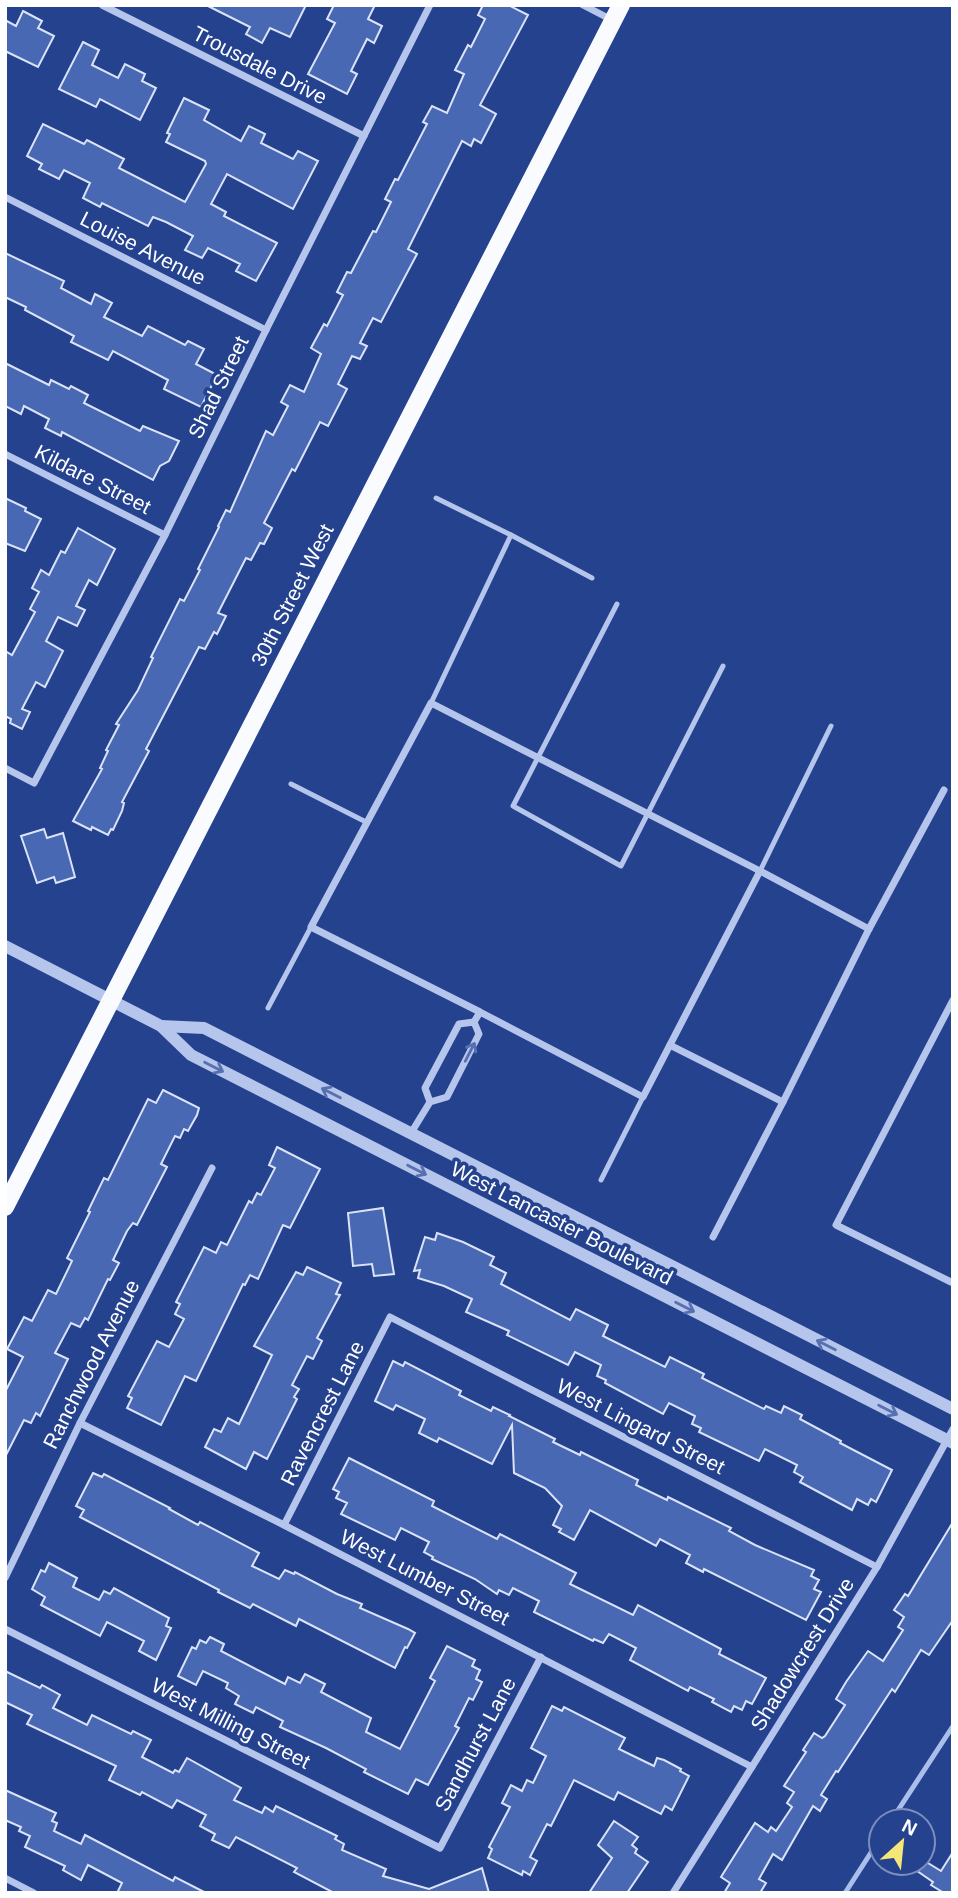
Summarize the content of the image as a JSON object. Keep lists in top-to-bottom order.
{
  "streets": {
    "main road": ["30th Street West"],
    "street": [
      "Trousdale Drive",
      "Louise Avenue",
      "Shad Street",
      "Kildare Street",
      "West Lancaster Boulevard",
      "Ranchwood Avenue",
      "Ravencrest Lane",
      "West Lingard Street",
      "West Lumber Street",
      "Shadowcrest Drive",
      "West Milling Street",
      "Sandhurst Lane"
    ]
  },
  "crossings": [
    ["Trousdale Drive", "Shad Street"],
    ["Louise Avenue", "Shad Street"],
    ["Shad Street", "Kildare Street"],
    ["30th Street West", "West Lancaster Boulevard"],
    ["West Lancaster Boulevard", "Shadowcrest Drive"],
    ["Ranchwood Avenue", "West Lumber Street"],
    ["Ravencrest Lane", "West Lingard Street"],
    ["Ravencrest Lane", "West Lumber Street"],
    ["West Lingard Street", "Shadowcrest Drive"],
    ["West Lumber Street", "Shadowcrest Drive"],
    ["West Lumber Street", "Sandhurst Lane"],
    ["West Milling Street", "Sandhurst Lane"]
  ],
  "north": "top right"
}
